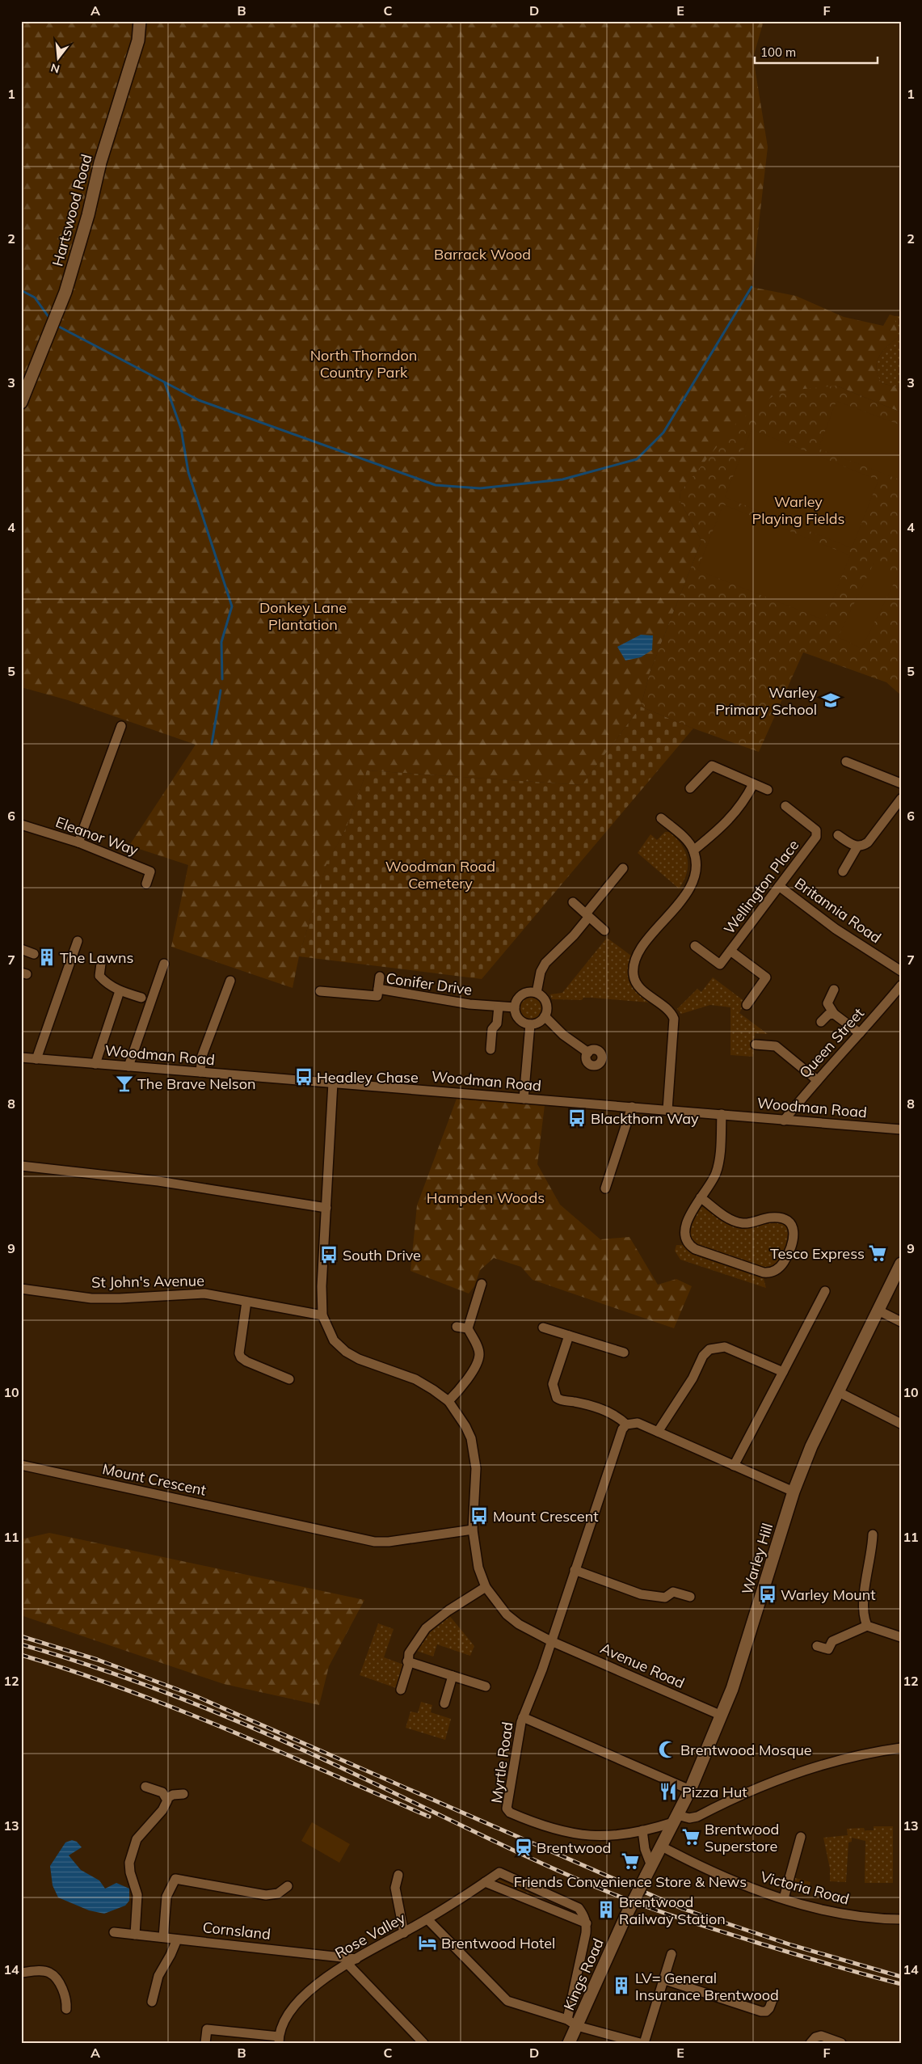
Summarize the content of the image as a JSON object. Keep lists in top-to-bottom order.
{
  "streets": {
    "main road": ["Hartswood Road", "Warley Hill", "Kings Road"],
    "street": [
      "Eleanor Way",
      "Wellington Place",
      "Britannia Road",
      "Conifer Drive",
      "Queen Street",
      "Woodman Road",
      "St John's Avenue",
      "Mount Crescent",
      "Avenue Road",
      "Myrtle Road",
      "Victoria Road",
      "Cornsland",
      "Rose Valley"
    ]
  },
  "crossings": [
    ["Wellington Place", "Britannia Road"],
    ["Queen Street", "Woodman Road"],
    ["Warley Hill", "Avenue Road"],
    ["Warley Hill", "Myrtle Road"],
    ["Warley Hill", "Victoria Road"],
    ["Warley Hill", "Kings Road"],
    ["Cornsland", "Rose Valley"]
  ],
  "parks": [
    "Barrack Wood",
    "North Thorndon Country Park",
    "Warley Playing Fields",
    "Donkey Lane Plantation",
    "Woodman Road Cemetery",
    "Hampden Woods"
  ],
  "places": {
    "school or university": ["Warley Primary School"],
    "building": ["The Lawns", "Brentwood Railway Station", "LV= General Insurance Brentwood"],
    "bus stop": [
      "Headley Chase",
      "Blackthorn Way",
      "South Drive",
      "Mount Crescent",
      "Warley Mount"
    ],
    "bar": ["The Brave Nelson"],
    "supermarket": ["Tesco Express", "Brentwood Superstore", "Friends Convenience Store & News"],
    "mosque": ["Brentwood Mosque"],
    "restaurant": ["Pizza Hut"],
    "station": ["Brentwood"],
    "hotel": ["Brentwood Hotel"]
  },
  "scale_bar": "100 m",
  "north": "bottom",
  "grid": {
    "columns": [
      "A",
      "B",
      "C",
      "D",
      "E",
      "F"
    ],
    "rows": [
      "1",
      "2",
      "3",
      "4",
      "5",
      "6",
      "7",
      "8",
      "9",
      "10",
      "11",
      "12",
      "13",
      "14"
    ]
  }
}
